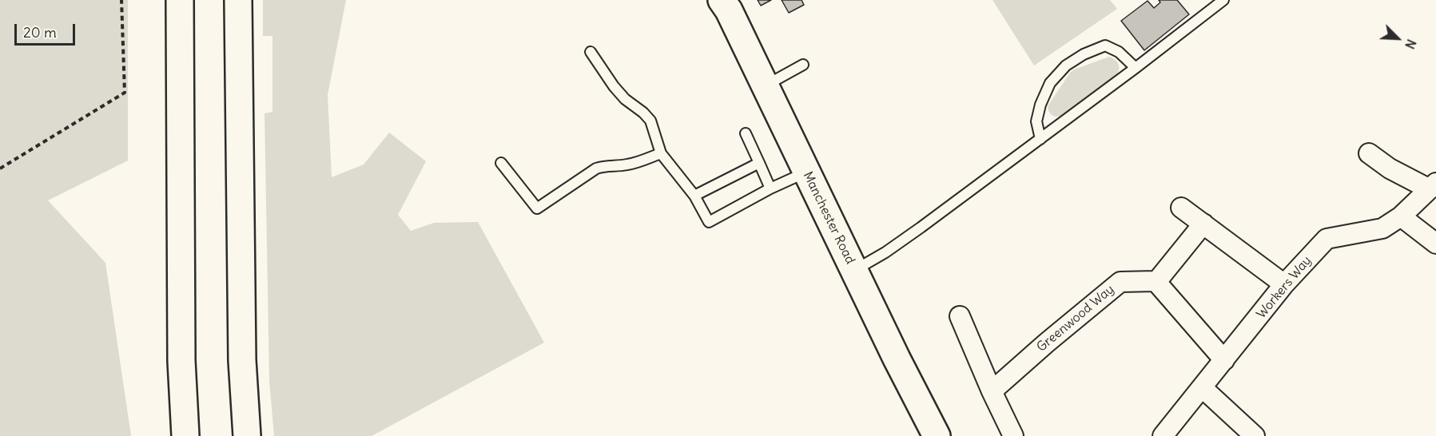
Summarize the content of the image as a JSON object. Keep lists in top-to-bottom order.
{
  "streets": {
    "main road": ["Manchester Road"],
    "street": ["Workers Way", "Greenwood Way"]
  },
  "scale_bar": "20 m",
  "north": "bottom right"
}
